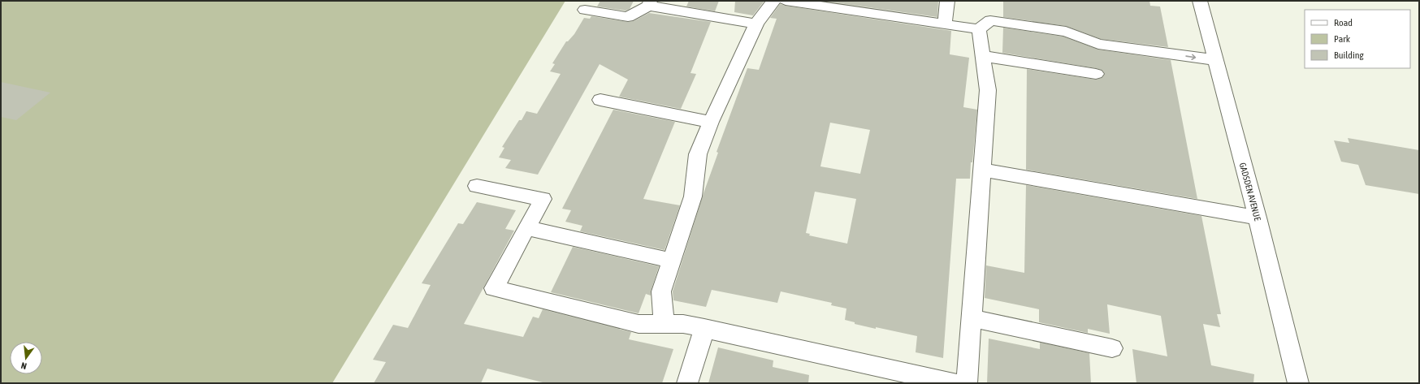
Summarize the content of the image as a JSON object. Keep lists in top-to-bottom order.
{
  "streets": {
    "street": ["GADSDEN AVENUE"]
  },
  "legend": ["Road", "Park", "Building"],
  "north": "bottom"
}
